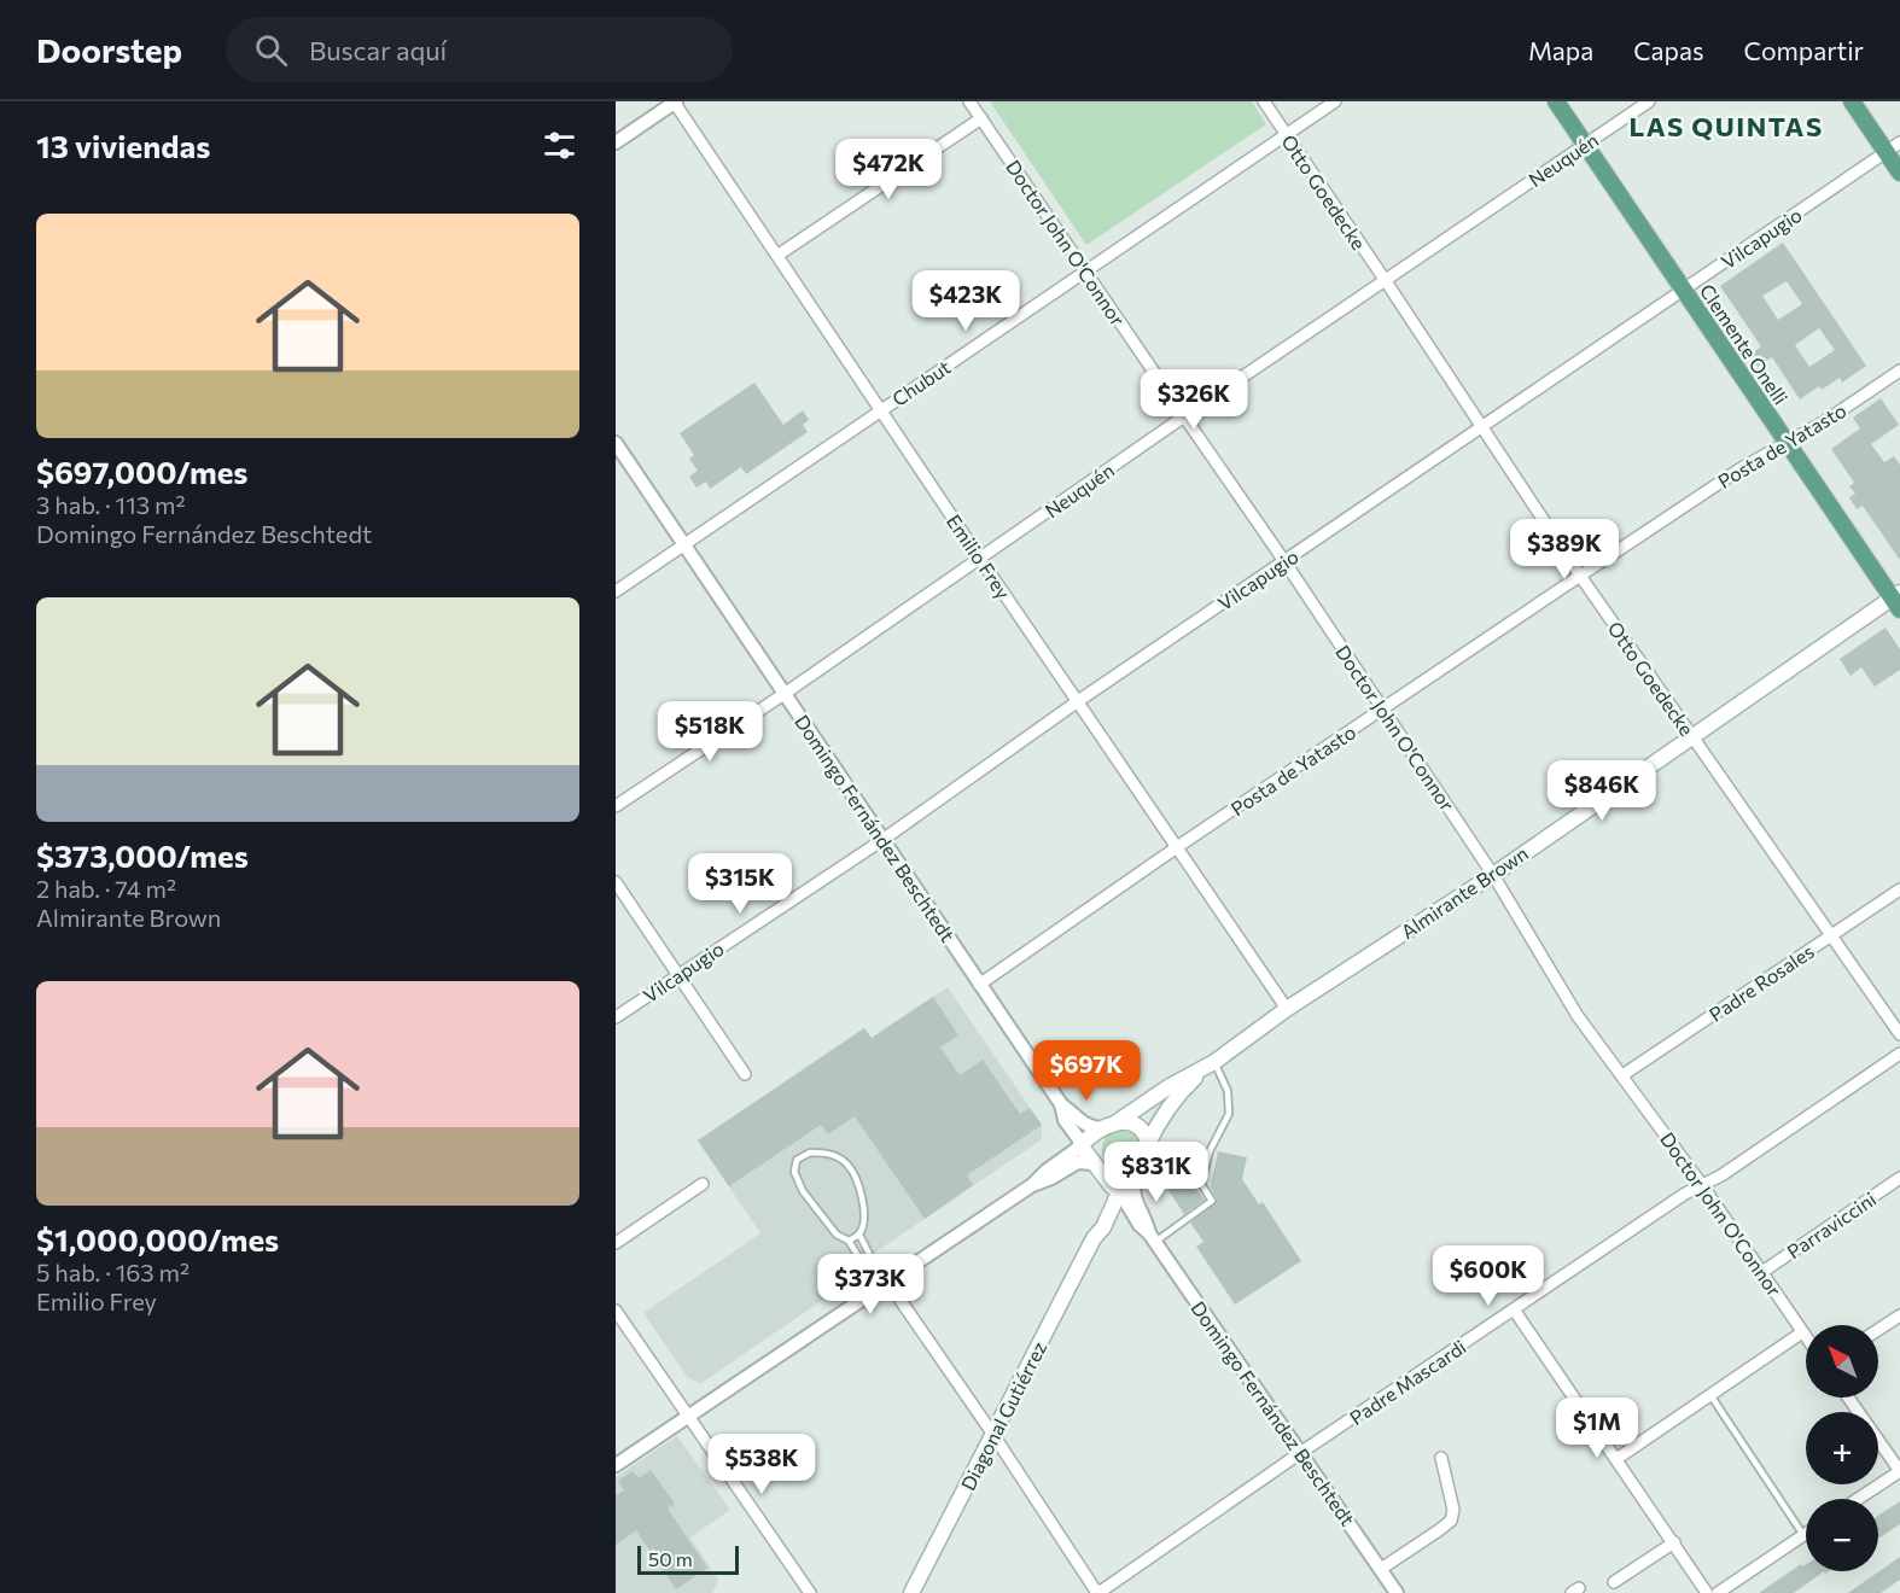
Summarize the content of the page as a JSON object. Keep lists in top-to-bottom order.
{
  "streets": {
    "main road": ["Clemente Onelli", "Almirante Brown", "Diagonal Gutiérrez"],
    "street": [
      "Neuquén",
      "Otto Goedecke",
      "Vilcapugio",
      "Doctor John O'Connor",
      "Chubut",
      "Posta de Yatasto",
      "Emilio Frey",
      "Domingo Fernández Beschtedt",
      "Padre Rosales",
      "Parraviccini",
      "Padre Mascardi"
    ]
  },
  "crossings": [
    ["Neuquén", "Otto Goedecke"],
    ["Neuquén", "Doctor John O'Connor"],
    ["Neuquén", "Clemente Onelli"],
    ["Neuquén", "Emilio Frey"],
    ["Neuquén", "Domingo Fernández Beschtedt"],
    ["Otto Goedecke", "Vilcapugio"],
    ["Otto Goedecke", "Chubut"],
    ["Otto Goedecke", "Posta de Yatasto"],
    ["Otto Goedecke", "Almirante Brown"],
    ["Otto Goedecke", "Padre Rosales"],
    ["Vilcapugio", "Doctor John O'Connor"],
    ["Vilcapugio", "Clemente Onelli"],
    ["Vilcapugio", "Emilio Frey"],
    ["Vilcapugio", "Domingo Fernández Beschtedt"],
    ["Doctor John O'Connor", "Chubut"],
    ["Doctor John O'Connor", "Posta de Yatasto"],
    ["Doctor John O'Connor", "Almirante Brown"],
    ["Doctor John O'Connor", "Padre Rosales"],
    ["Doctor John O'Connor", "Parraviccini"],
    ["Doctor John O'Connor", "Padre Mascardi"],
    ["Clemente Onelli", "Posta de Yatasto"],
    ["Clemente Onelli", "Almirante Brown"],
    ["Chubut", "Emilio Frey"],
    ["Chubut", "Domingo Fernández Beschtedt"],
    ["Posta de Yatasto", "Emilio Frey"],
    ["Posta de Yatasto", "Domingo Fernández Beschtedt"],
    ["Emilio Frey", "Almirante Brown"],
    ["Domingo Fernández Beschtedt", "Almirante Brown"],
    ["Domingo Fernández Beschtedt", "Padre Mascardi"],
    ["Domingo Fernández Beschtedt", "Diagonal Gutiérrez"],
    ["Almirante Brown", "Diagonal Gutiérrez"]
  ],
  "districts": ["LAS QUINTAS"],
  "scale_bar": "50 m",
  "north": "top left",
  "page": {
    "header": "Doorstep",
    "search": "Buscar aquí",
    "nav": ["Mapa", "Capas", "Compartir"],
    "heading": "13 viviendas",
    "price": [
      "$472K",
      "$423K",
      "$326K",
      "$389K",
      "$518K",
      "$846K",
      "$315K",
      "$697K",
      "$831K",
      "$600K",
      "$373K",
      "$1M",
      "$538K"
    ],
    "list": [
      {
        "name": "$697,000/mes",
        "note": "3 hab. · 113 m² · Domingo Fernández Beschtedt"
      },
      {
        "name": "$373,000/mes",
        "note": "2 hab. · 74 m² · Almirante Brown"
      },
      {
        "name": "$1,000,000/mes",
        "note": "5 hab. · 163 m² · Emilio Frey"
      }
    ],
    "map_buttons": ["+", "−"],
    "scale": "50 m"
  }
}
